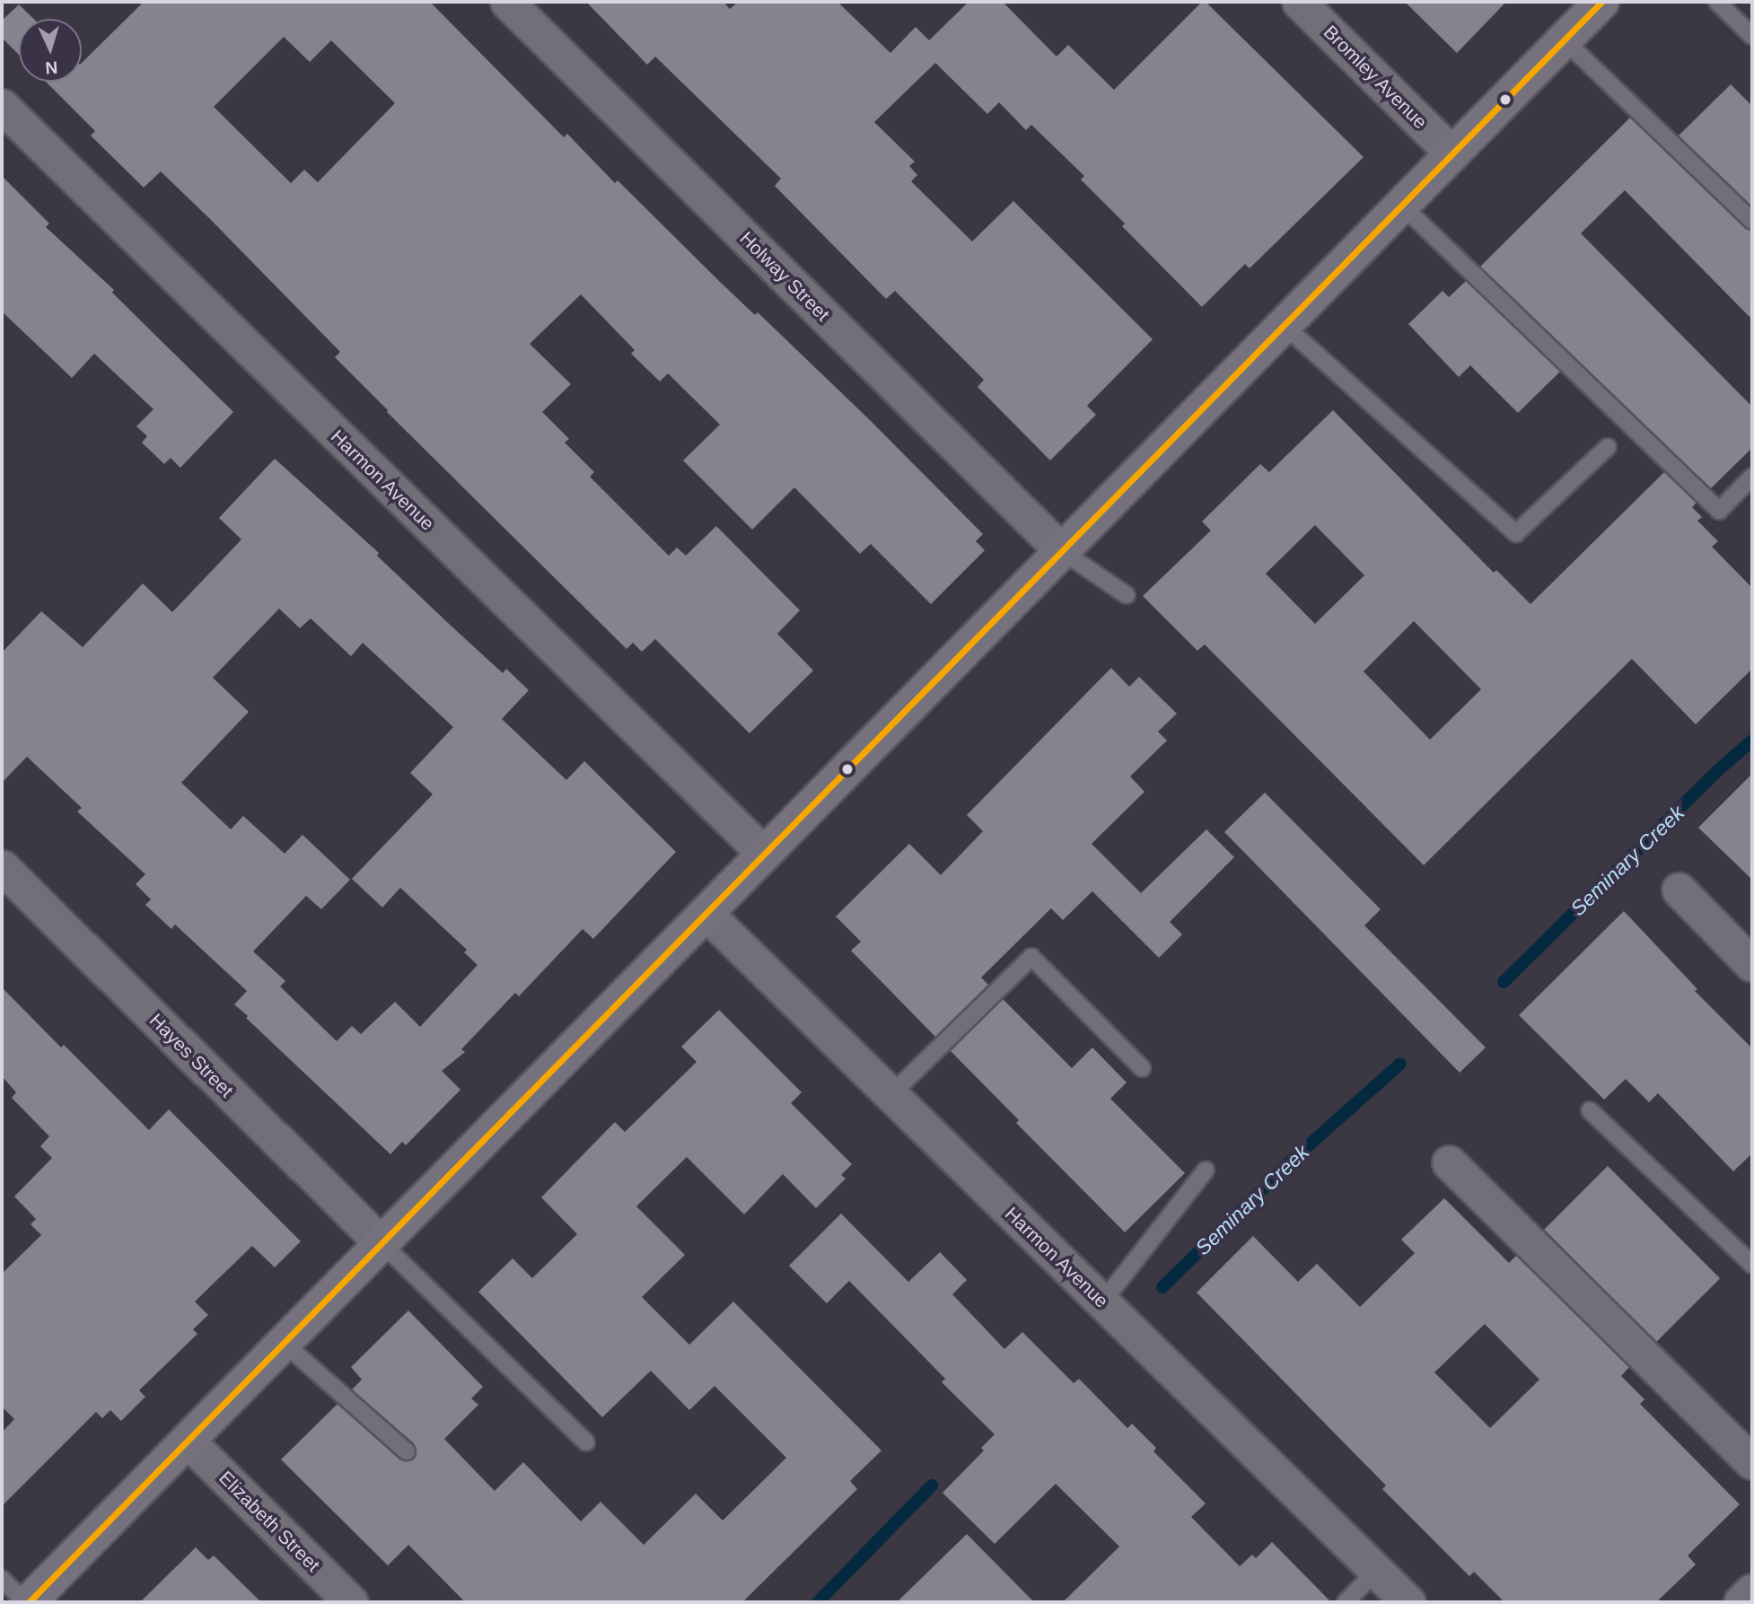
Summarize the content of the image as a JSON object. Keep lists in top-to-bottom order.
{
  "streets": {
    "street": [
      "Bromley Avenue",
      "Holway Street",
      "Harmon Avenue",
      "Hayes Street",
      "Elizabeth Street"
    ]
  },
  "water": ["Seminary Creek"],
  "north": "bottom"
}
